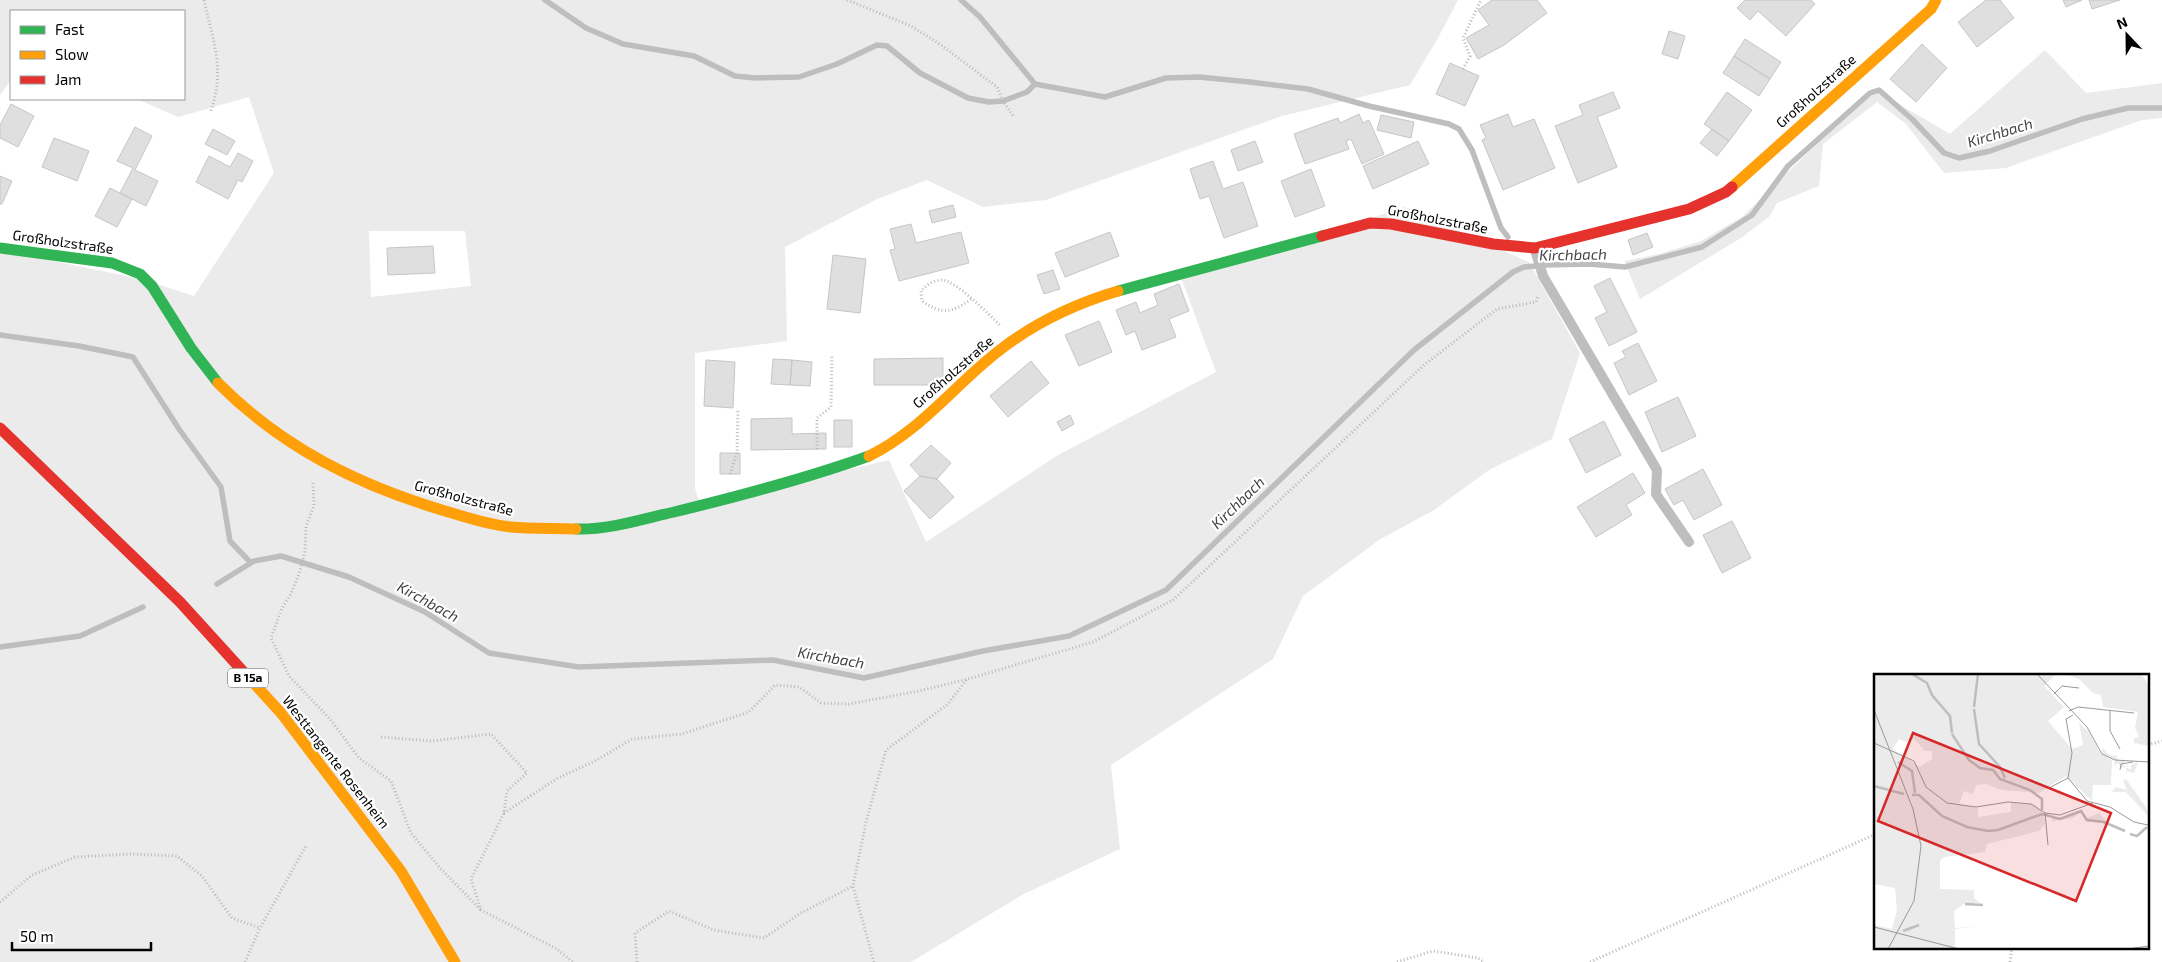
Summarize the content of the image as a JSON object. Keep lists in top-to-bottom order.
{
  "streets": {
    "main road": ["Großholzstraße", "B 15a", "Westtangente Rosenheim"]
  },
  "water": ["Kirchbach"],
  "legend": ["Fast", "Slow", "Jam"],
  "scale_bar": "50 m",
  "north": "top"
}
